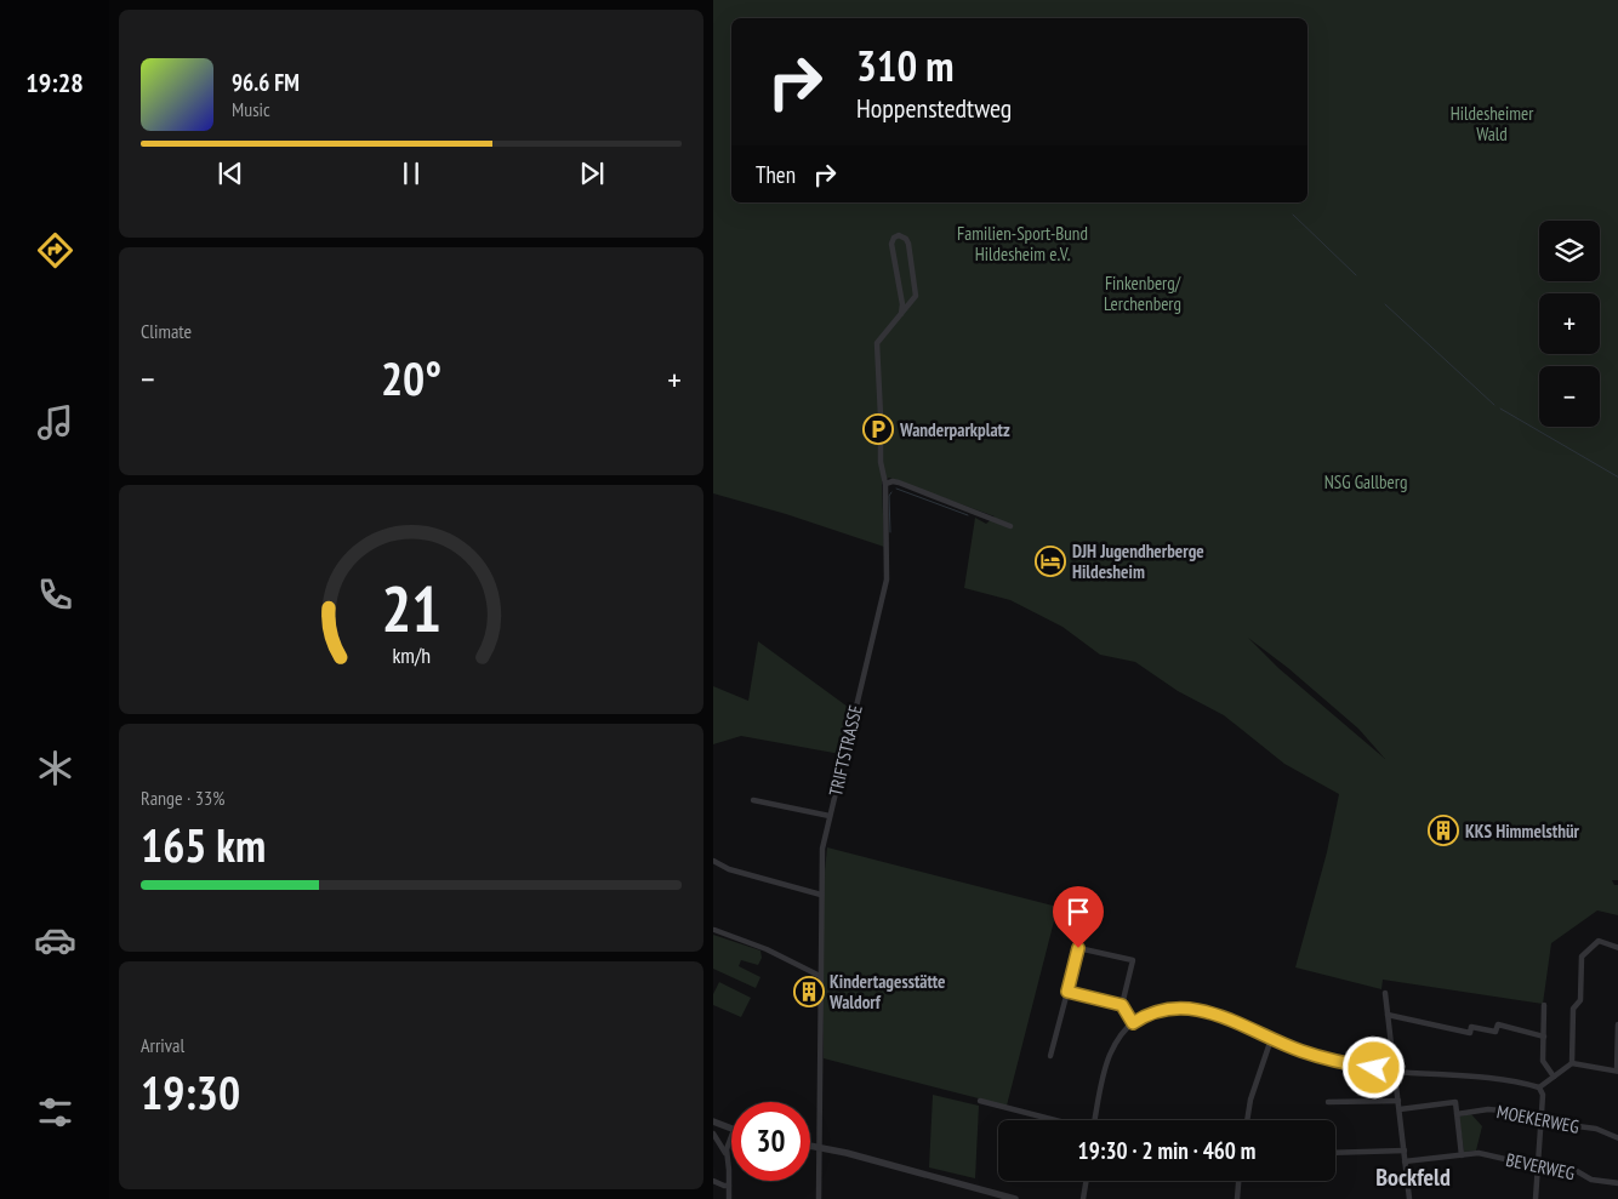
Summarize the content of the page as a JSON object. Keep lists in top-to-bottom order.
{
  "streets": {
    "street": ["TRIFTSTRASSE", "MOEKERWEG", "BEVERWEG"]
  },
  "districts": ["Bockfeld"],
  "parks": [
    "Hildesheimer Wald",
    "Familien-Sport-Bund Hildesheim e.V.",
    "Finkenberg/ Lerchenberg",
    "NSG Gallberg"
  ],
  "places": {
    "parking": ["Wanderparkplatz"],
    "hotel": ["DJH Jugendherberge Hildesheim"],
    "building": ["KKS Himmelsthür", "Kindertagesstätte Waldorf"]
  },
  "page": {
    "tabs": "19:28",
    "turn": ["310 m", "Hoppenstedtweg"],
    "song": ["96.6 FM", "Music"],
    "then": "Then",
    "map_buttons": ["+", "−"],
    "tile": [
      "Climate",
      ["Range · 33%", "165 km"],
      ["Arrival", "19:30"]
    ],
    "heat": ["−", "20°", "+"],
    "limit": "30",
    "trip": "19:30 · 2 min · 460 m",
    "gauge": ["21", "km/h"]
  }
}
